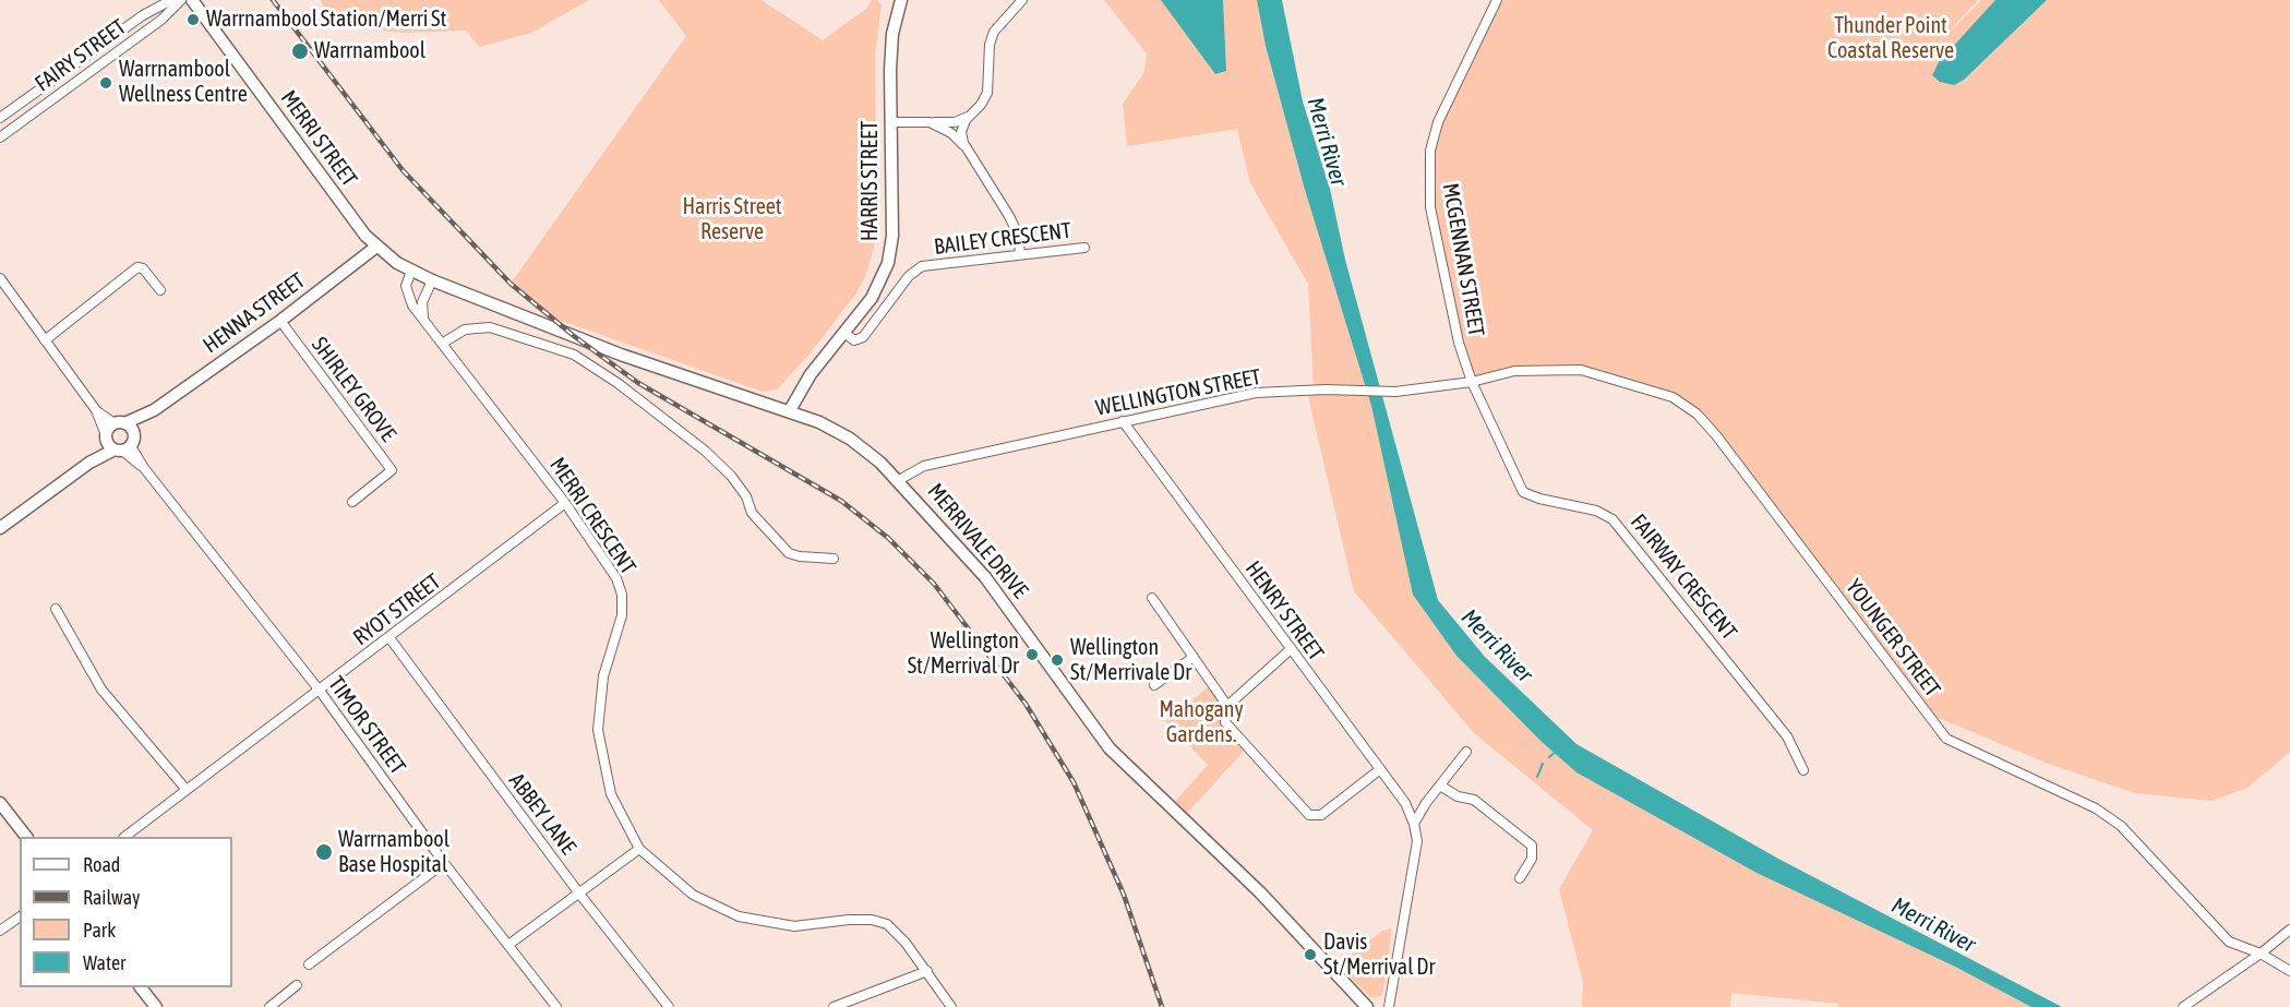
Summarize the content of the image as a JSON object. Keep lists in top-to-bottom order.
{
  "streets": {
    "street": [
      "FAIRY STREET",
      "MERRI STREET",
      "HARRIS STREET",
      "BAILEY CRESCENT",
      "MCGENNAN STREET",
      "HENNA STREET",
      "SHIRLEY GROVE",
      "WELLINGTON STREET",
      "MERRI CRESCENT",
      "MERRIVALE DRIVE",
      "FAIRWAY CRESCENT",
      "RYOT STREET",
      "HENRY STREET",
      "YOUNGER STREET",
      "TIMOR STREET",
      "ABBEY LANE"
    ]
  },
  "crossings": [
    ["MERRI STREET", "HENNA STREET"],
    ["MERRI STREET", "MERRI CRESCENT"],
    ["MERRI STREET", "MERRIVALE DRIVE"],
    ["HARRIS STREET", "BAILEY CRESCENT"],
    ["HARRIS STREET", "MERRIVALE DRIVE"],
    ["MCGENNAN STREET", "WELLINGTON STREET"],
    ["MCGENNAN STREET", "FAIRWAY CRESCENT"],
    ["MCGENNAN STREET", "YOUNGER STREET"],
    ["HENNA STREET", "SHIRLEY GROVE"],
    ["HENNA STREET", "TIMOR STREET"],
    ["WELLINGTON STREET", "MERRIVALE DRIVE"],
    ["WELLINGTON STREET", "FAIRWAY CRESCENT"],
    ["WELLINGTON STREET", "HENRY STREET"],
    ["WELLINGTON STREET", "YOUNGER STREET"],
    ["MERRI CRESCENT", "RYOT STREET"],
    ["FAIRWAY CRESCENT", "YOUNGER STREET"],
    ["RYOT STREET", "TIMOR STREET"],
    ["RYOT STREET", "ABBEY LANE"]
  ],
  "water": ["Merri River"],
  "parks": ["Thunder Point Coastal Reserve", "Harris Street Reserve", "Mahogany Gardens."],
  "places": [
    "Warrnambool Station/Merri St",
    "Warrnambool",
    "Warrnambool Wellness Centre",
    "Wellington St/Merrival Dr",
    "Wellington St/Merrivale Dr",
    "Warrnambool Base Hospital",
    "Davis St/Merrival Dr"
  ],
  "legend": [
    "Road",
    "Railway",
    "Park",
    "Water"
  ]
}
